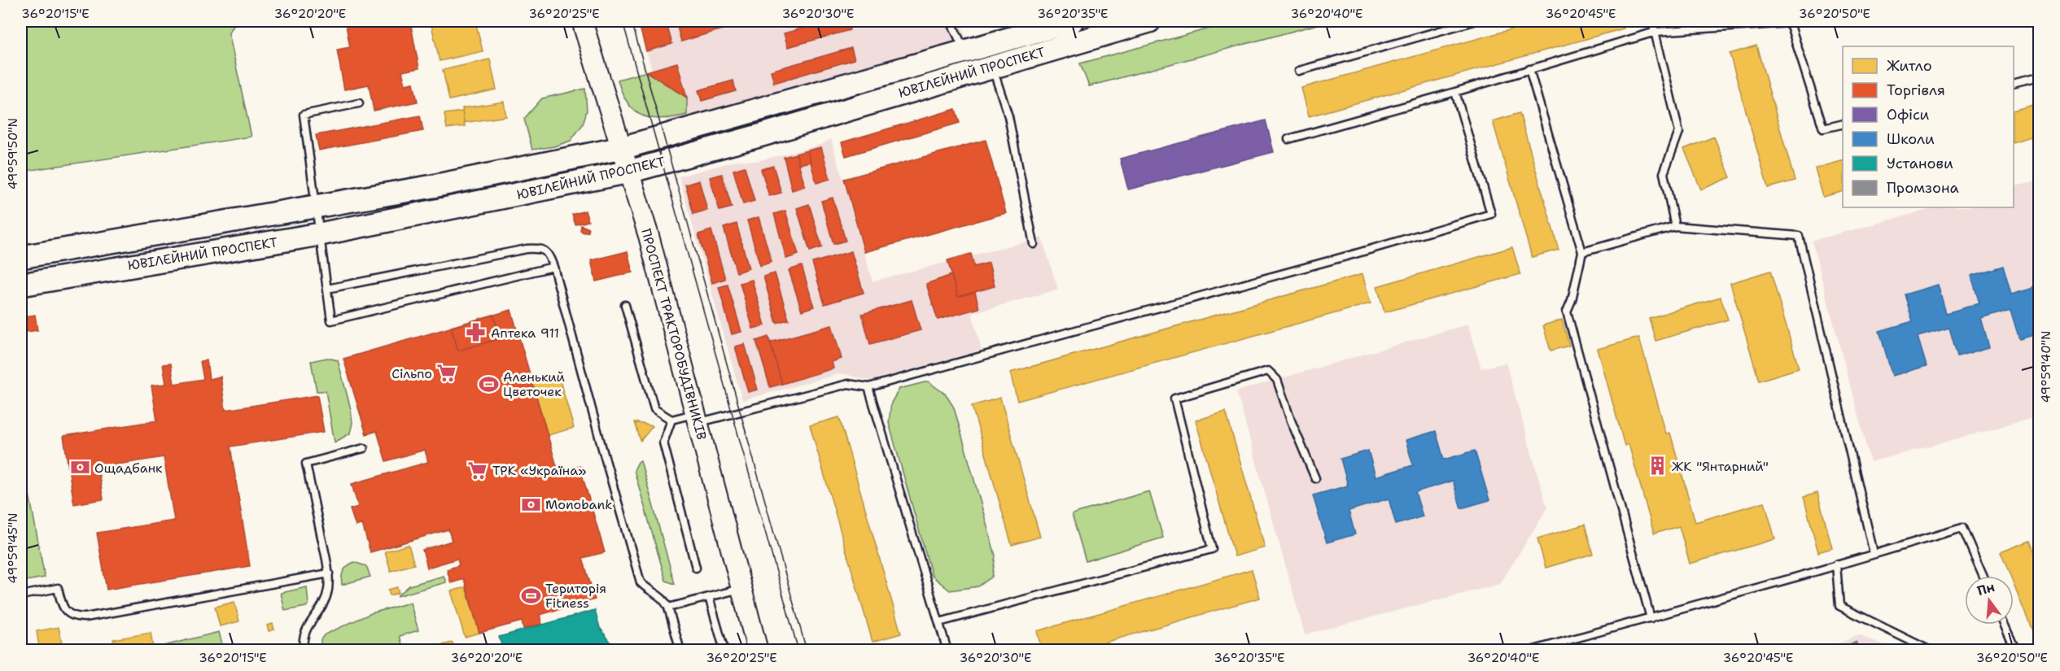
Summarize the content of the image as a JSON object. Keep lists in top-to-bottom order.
{
  "streets": {
    "main road": ["ЮВІЛЕЙНИЙ ПРОСПЕКТ", "ПРОСПЕКТ ТРАКТОРОБУДІВНИКІВ"]
  },
  "crossings": [
    ["ЮВІЛЕЙНИЙ ПРОСПЕКТ", "ПРОСПЕКТ ТРАКТОРОБУДІВНИКІВ"]
  ],
  "places": {
    "pharmacy": ["Аптека 911"],
    "supermarket": ["Сільпо", "ТРК «Україна»"],
    "sports": ["Аленький Цветочек", "Територія Fitness"],
    "building": ["ЖК \"Янтарний\""],
    "bank": ["Ощадбанк", "Monobank"]
  },
  "legend": [
    "Житло",
    "Торгівля",
    "Офіси",
    "Школи",
    "Установи",
    "Промзона"
  ],
  "north": "top",
  "coordinates": [
    "36°20'15\"E",
    "36°20'20\"E",
    "36°20'25\"E",
    "36°20'30\"E",
    "36°20'35\"E",
    "36°20'40\"E",
    "36°20'45\"E",
    "36°20'50\"E",
    "49°59'50\"N",
    "49°59'40\"N",
    "49°59'45\"N"
  ]
}
